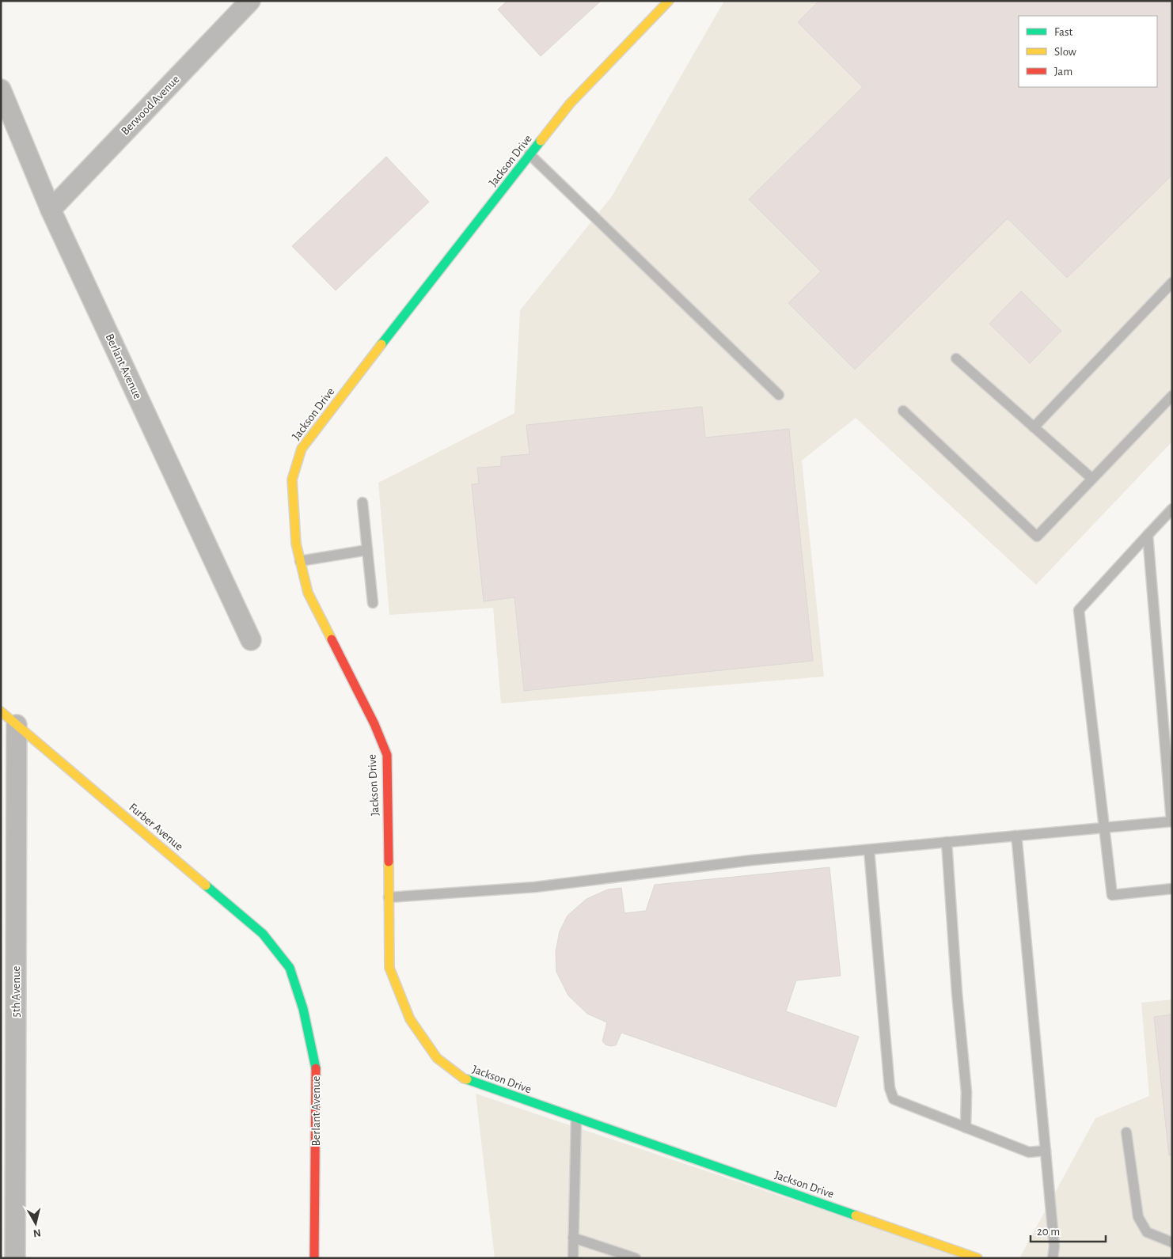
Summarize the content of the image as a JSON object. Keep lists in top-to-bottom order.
{
  "streets": {
    "street": [
      "Berwood Avenue",
      "Jackson Drive",
      "Berlant Avenue",
      "Furber Avenue",
      "5th Avenue"
    ]
  },
  "crossings": [
    ["Berwood Avenue", "Berlant Avenue"],
    ["Berlant Avenue", "Furber Avenue"],
    ["Furber Avenue", "5th Avenue"]
  ],
  "legend": ["Fast", "Slow", "Jam"],
  "scale_bar": "20 m",
  "north": "bottom"
}
